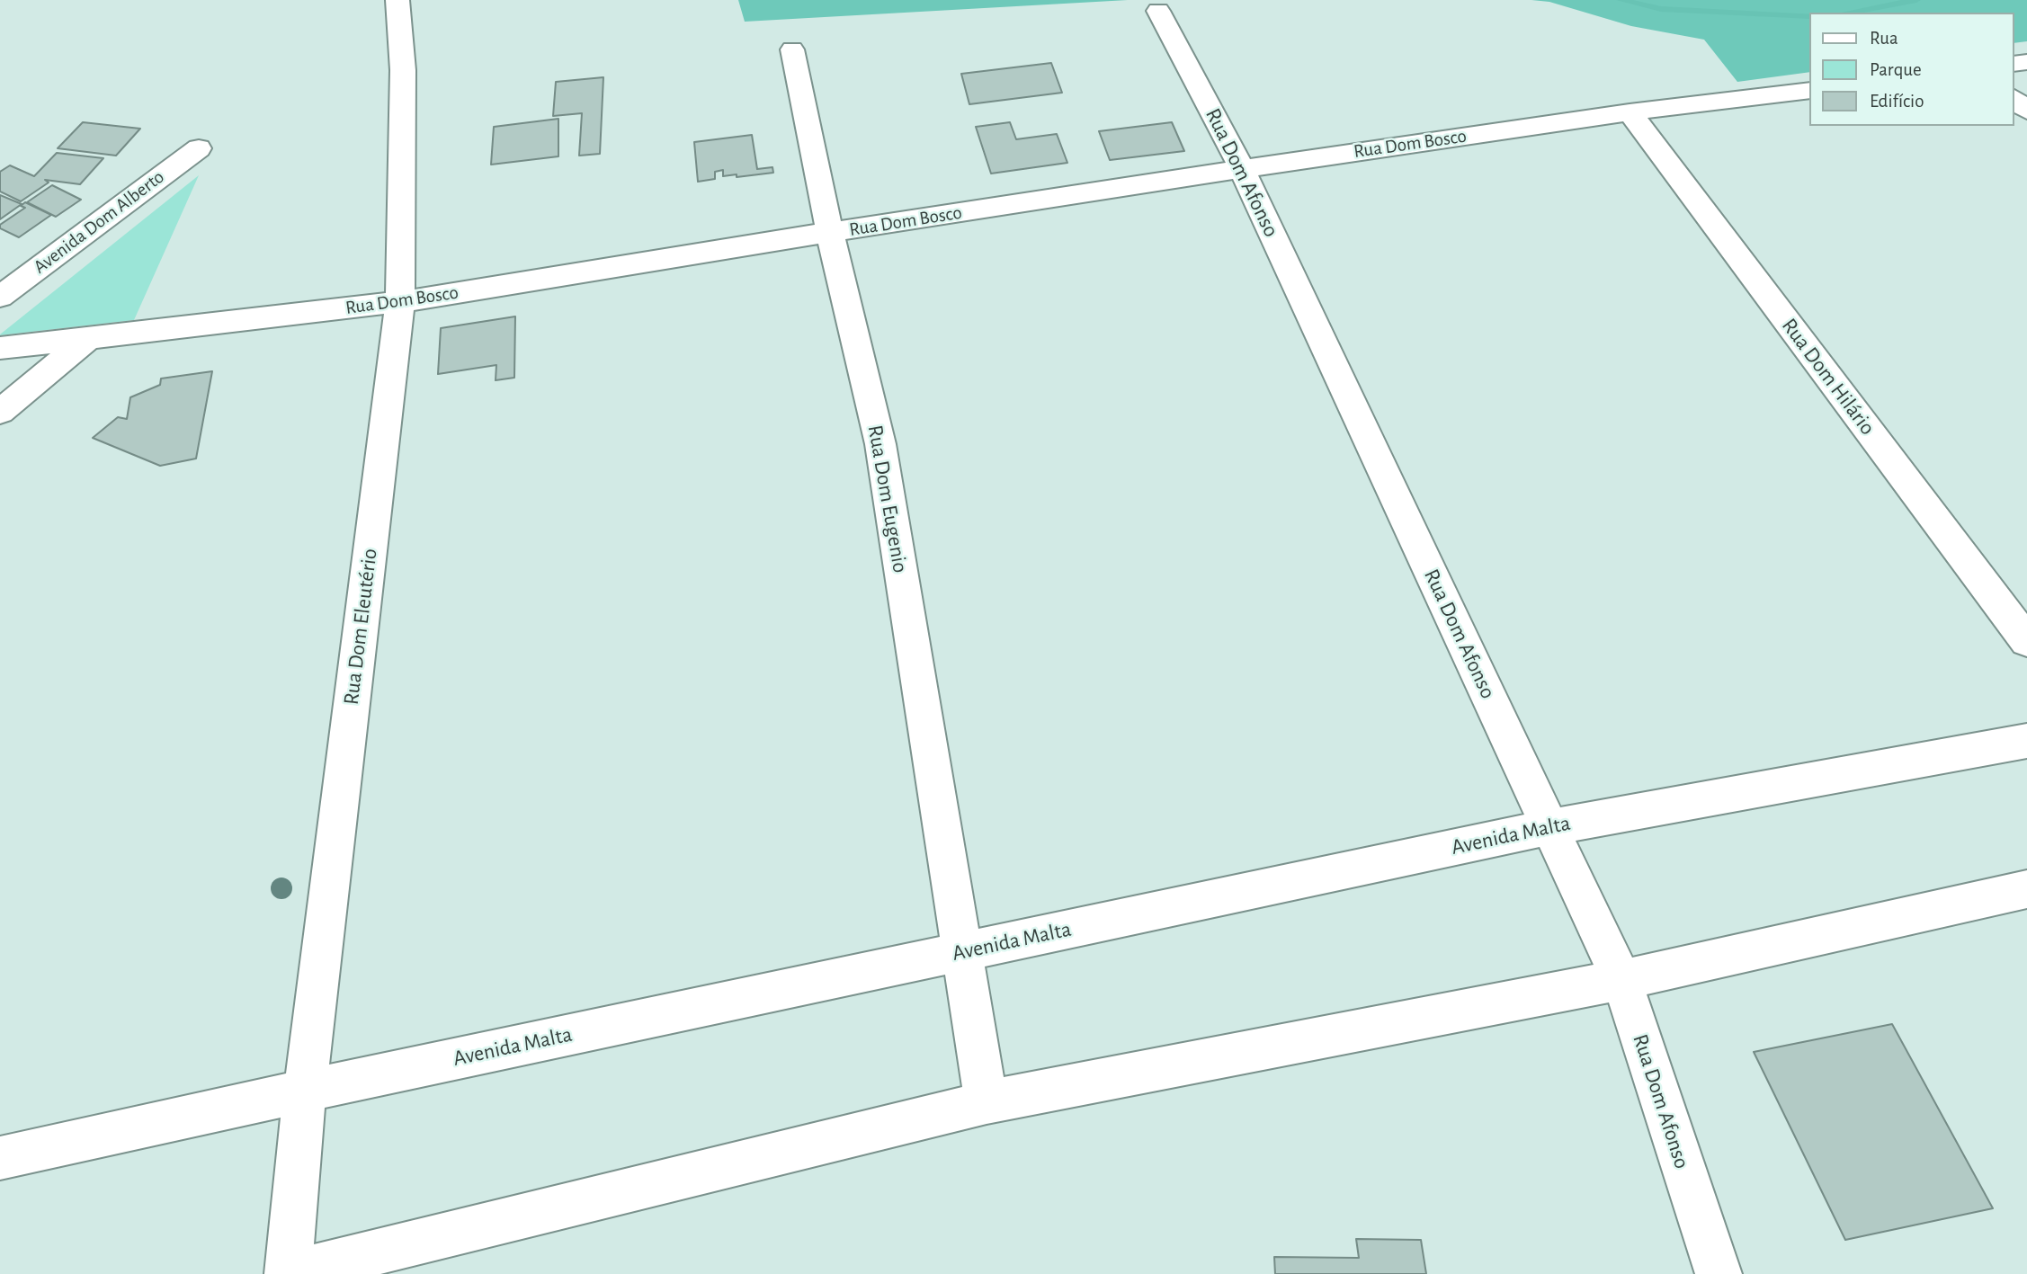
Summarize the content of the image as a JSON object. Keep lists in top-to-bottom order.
{
  "streets": {
    "street": [
      "Rua Dom Bosco",
      "Rua Dom Afonso",
      "Avenida Dom Alberto",
      "Rua Dom Hilário",
      "Rua Dom Eugenio",
      "Rua Dom Eleutério",
      "Avenida Malta"
    ]
  },
  "crossings": [
    ["Rua Dom Bosco", "Rua Dom Afonso"],
    ["Rua Dom Bosco", "Rua Dom Hilário"],
    ["Rua Dom Bosco", "Rua Dom Eugenio"],
    ["Rua Dom Bosco", "Rua Dom Eleutério"],
    ["Rua Dom Afonso", "Avenida Malta"],
    ["Rua Dom Eugenio", "Avenida Malta"],
    ["Rua Dom Eleutério", "Avenida Malta"]
  ],
  "legend": ["Rua", "Parque", "Edifício"]
}
